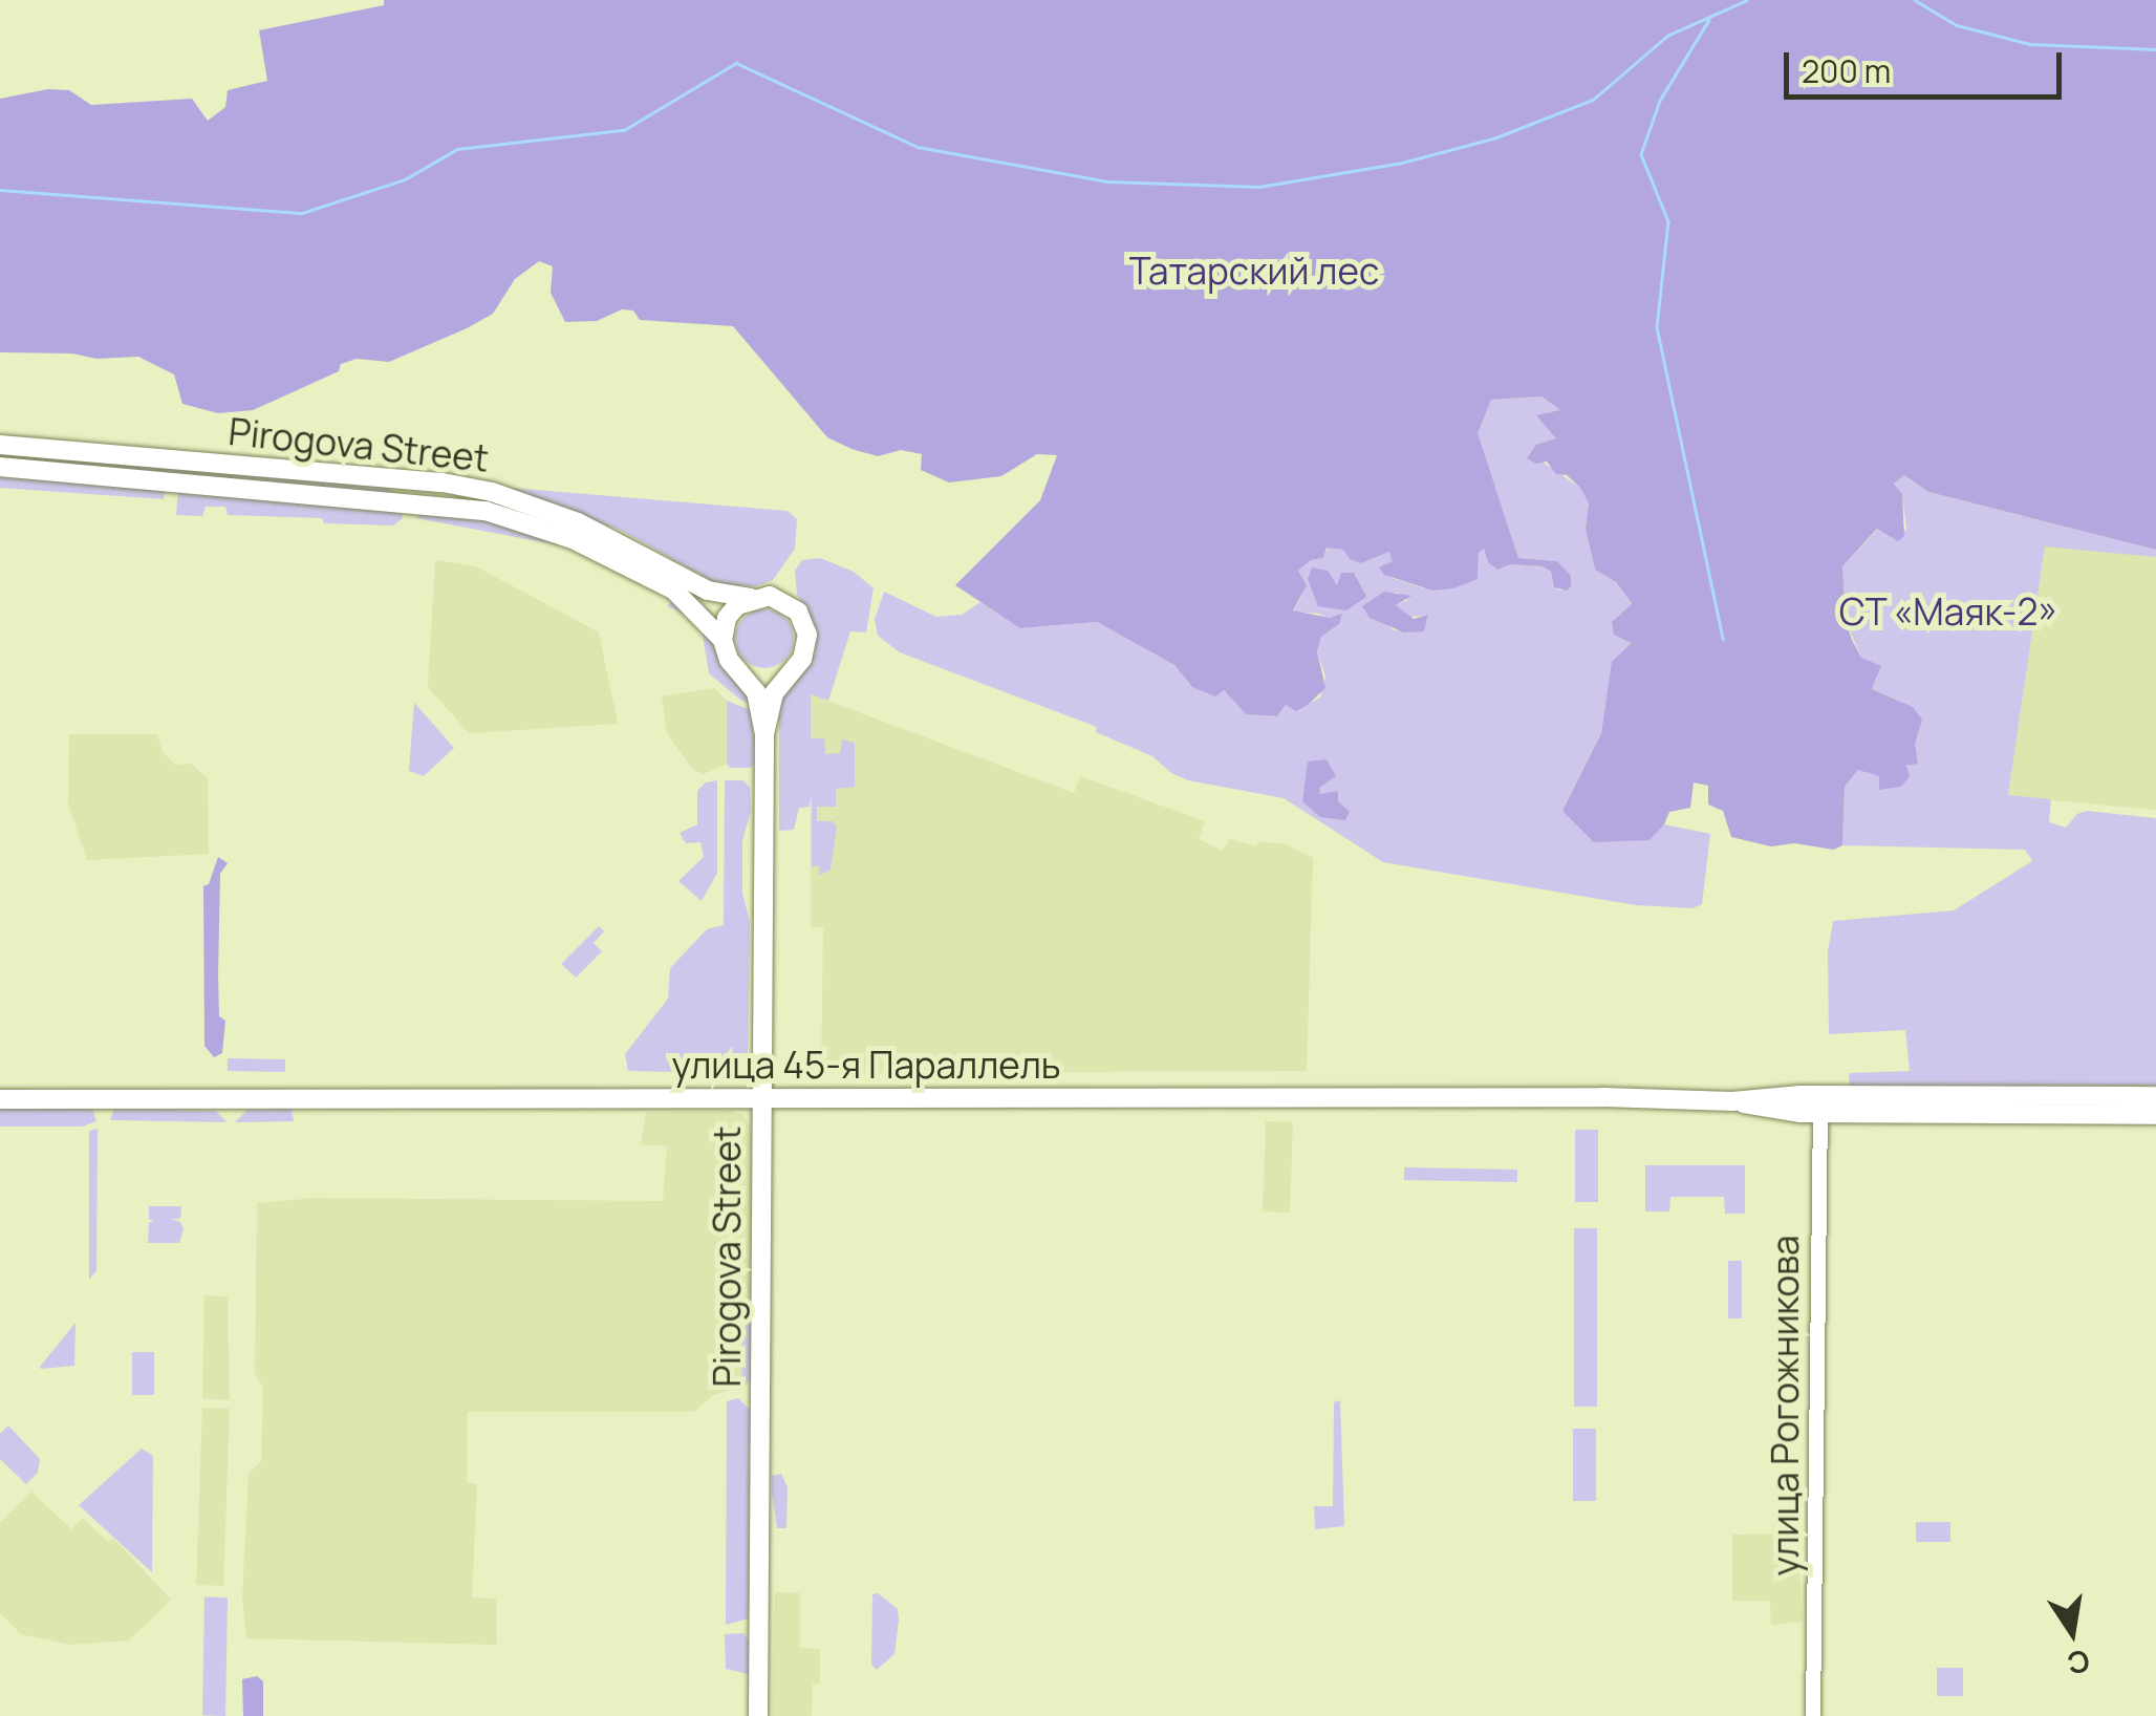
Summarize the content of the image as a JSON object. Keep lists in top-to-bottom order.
{
  "streets": {
    "main road": ["Pirogova Street", "улица 45-я Параллель"],
    "street": ["улица Рогожникова"]
  },
  "crossings": [
    ["Pirogova Street", "улица 45-я Параллель"],
    ["улица 45-я Параллель", "улица Рогожникова"]
  ],
  "parks": ["Татарский лес", "СТ «Маяк-2»"],
  "scale_bar": "200 m",
  "north": "bottom"
}
